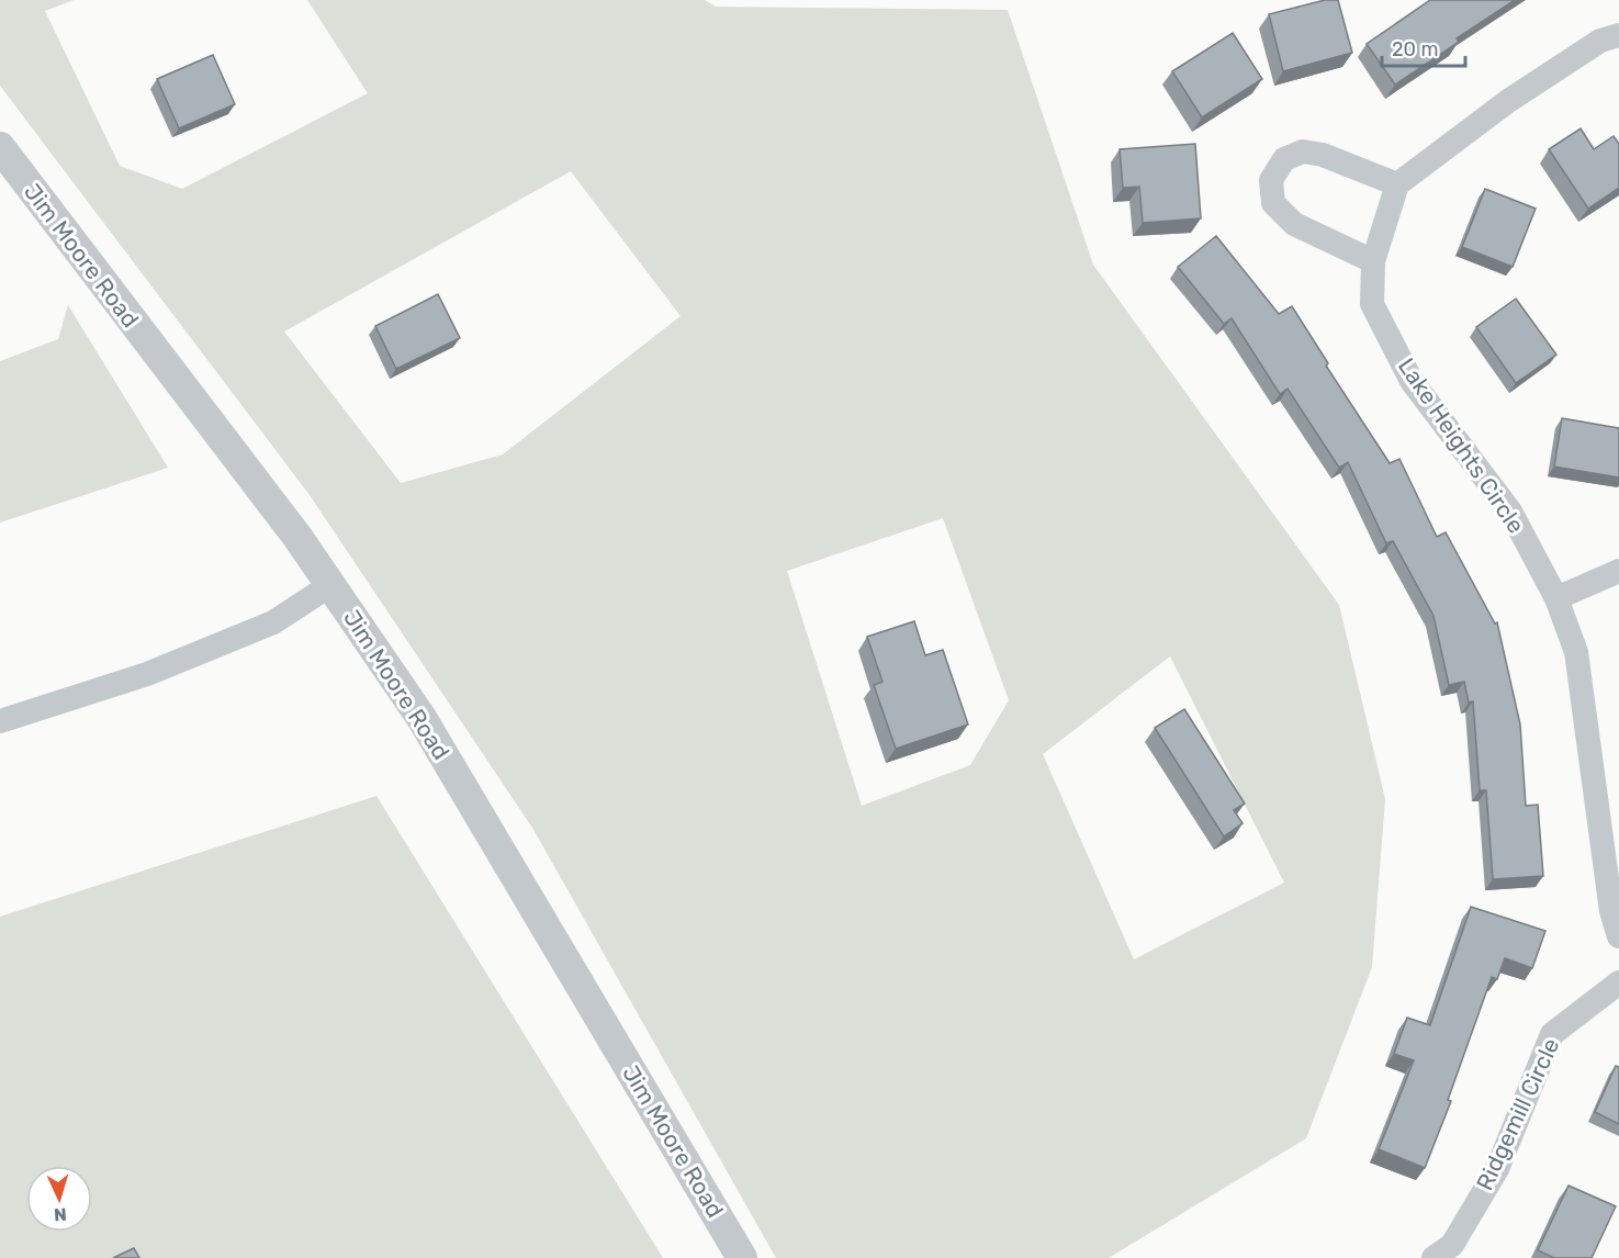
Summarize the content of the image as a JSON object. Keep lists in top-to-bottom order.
{
  "streets": {
    "street": ["Jim Moore Road", "Lake Heights Circle", "Ridgemill Circle"]
  },
  "scale_bar": "20 m",
  "north": "bottom"
}
